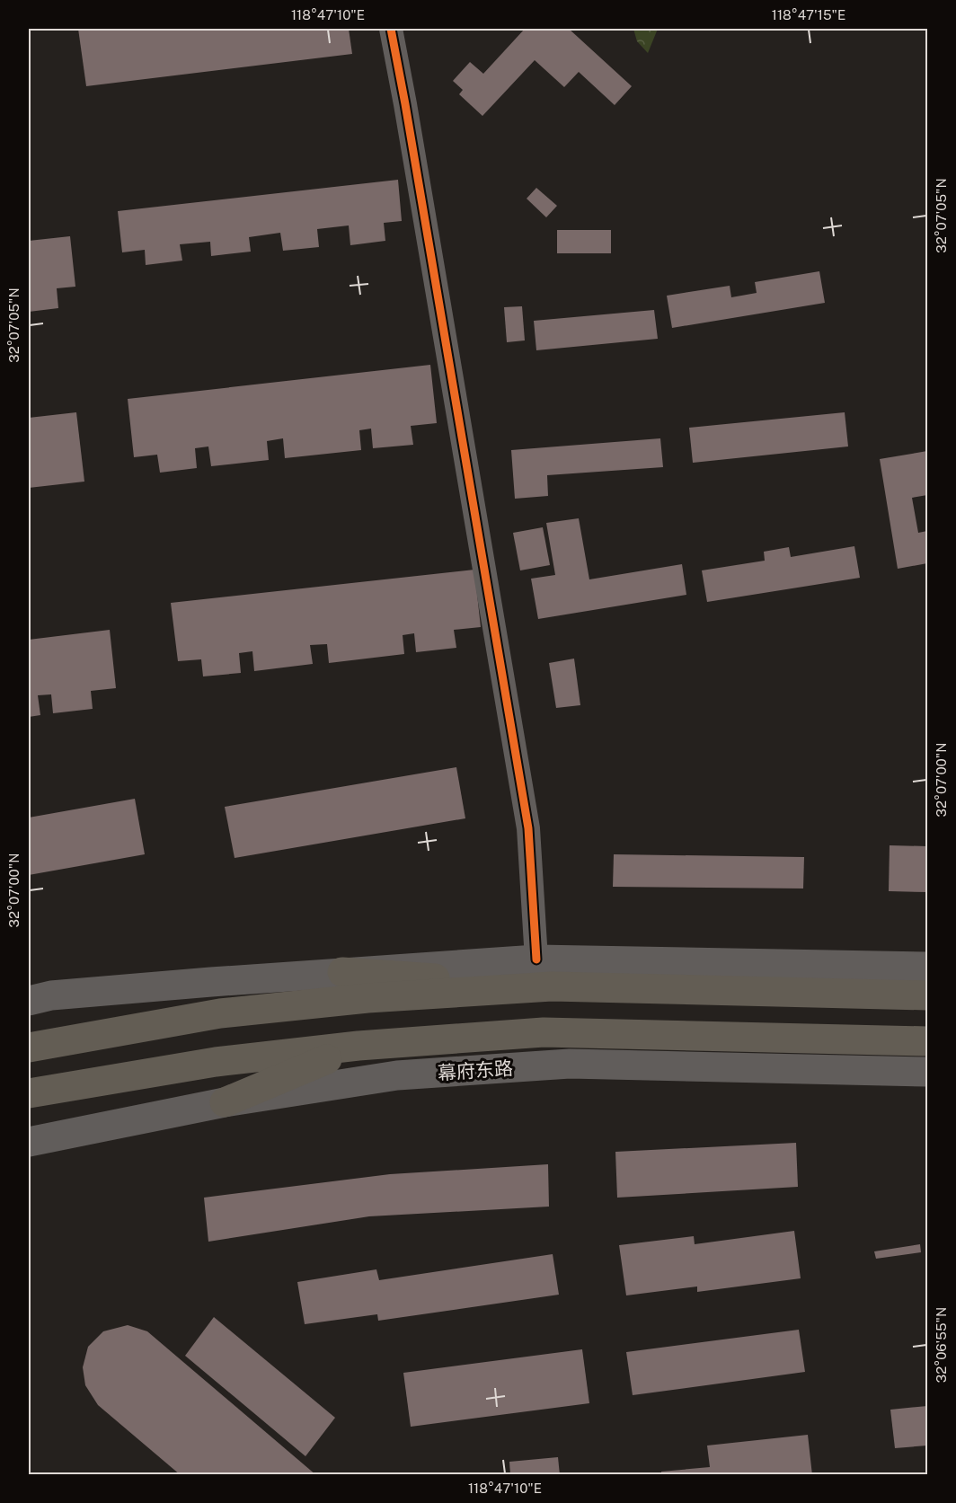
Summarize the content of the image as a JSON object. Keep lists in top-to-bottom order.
{
  "streets": {
    "highway": ["幕府东路"]
  },
  "coordinates": [
    "118°47'10\"E",
    "118°47'15\"E",
    "32°07'05\"N",
    "32°07'00\"N",
    "32°06'55\"N"
  ]
}
